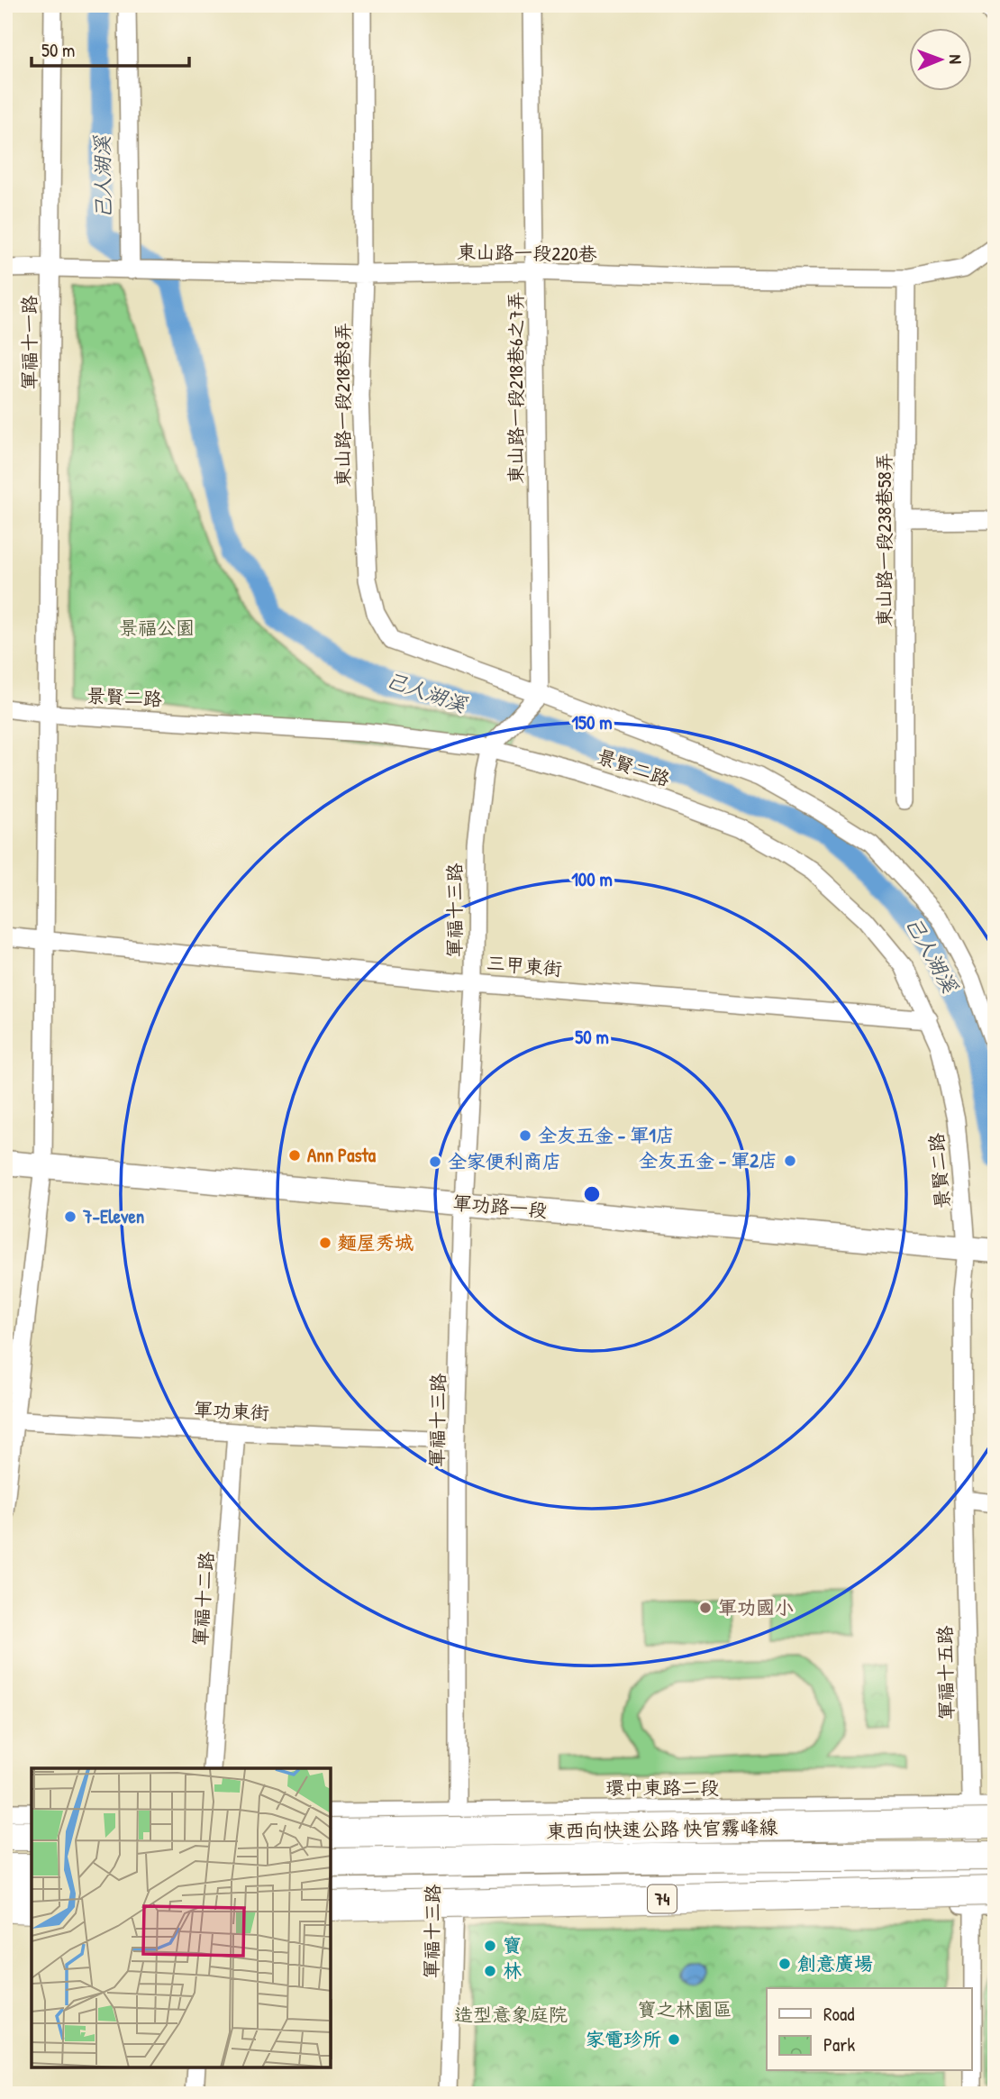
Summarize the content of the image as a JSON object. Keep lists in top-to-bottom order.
{
  "streets": {
    "highway": ["東西向快速公路 快官霧峰線", "74"],
    "main road": ["軍功路一段"],
    "street": [
      "東山路一段220巷",
      "軍福十一路",
      "東山路一段218巷6之7弄",
      "東山路一段218巷8弄",
      "東山路一段238巷58弄",
      "景賢二路",
      "軍福十三路",
      "三甲東街",
      "軍功東街",
      "軍福十二路",
      "軍福十五路",
      "環中東路二段"
    ]
  },
  "crossings": [
    ["東山路一段220巷", "軍福十一路"],
    ["東山路一段220巷", "東山路一段218巷6之7弄"],
    ["東山路一段220巷", "東山路一段218巷8弄"],
    ["東山路一段220巷", "東山路一段238巷58弄"],
    ["軍福十一路", "景賢二路"],
    ["軍福十一路", "三甲東街"],
    ["軍福十一路", "軍功路一段"],
    ["軍福十一路", "軍功東街"],
    ["東山路一段218巷6之7弄", "東山路一段218巷8弄"],
    ["景賢二路", "軍福十三路"],
    ["景賢二路", "三甲東街"],
    ["景賢二路", "軍功路一段"],
    ["景賢二路", "軍福十五路"],
    ["軍福十三路", "三甲東街"],
    ["軍福十三路", "軍功路一段"],
    ["軍福十三路", "軍功東街"],
    ["軍福十三路", "環中東路二段"],
    ["軍功路一段", "軍福十五路"],
    ["軍功東街", "軍福十二路"],
    ["軍福十五路", "環中東路二段"],
    ["軍福十五路", "74"]
  ],
  "water": ["己人湖溪"],
  "parks": ["景福公園", "寶之林園區", "造型意象庭院"],
  "places": [
    "全友五金 - 軍1店",
    "Ann Pasta",
    "全友五金 - 軍2店",
    "全家便利商店",
    "7-Eleven",
    "麵屋秀城",
    "軍功國小",
    "寶",
    "創意廣場",
    "林",
    "家電珍所"
  ],
  "legend": ["Road", "Park"],
  "scale_bar": "50 m",
  "north": "right",
  "rings": ["150 m", "100 m", "50 m"]
}
